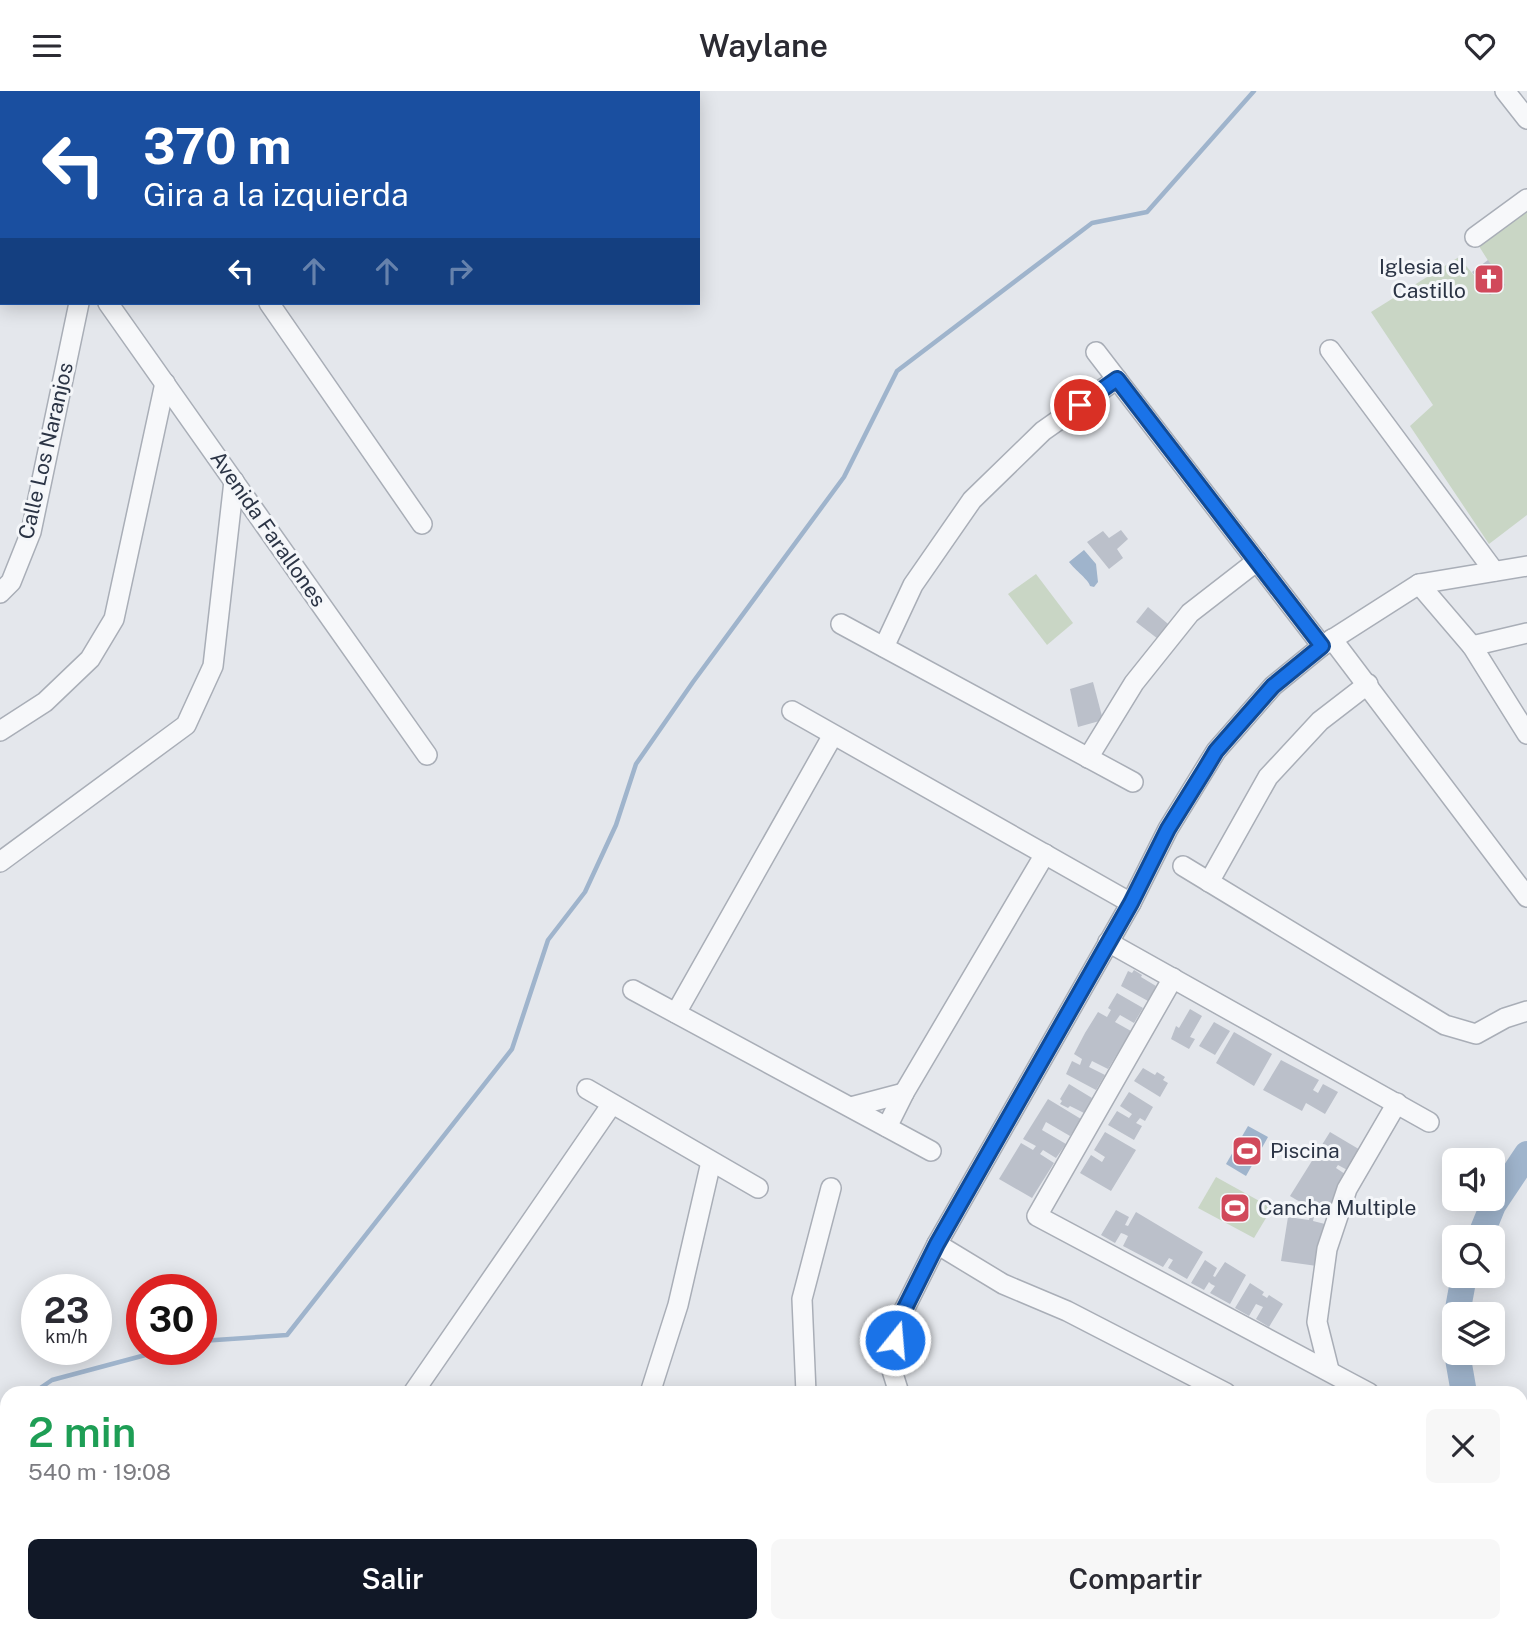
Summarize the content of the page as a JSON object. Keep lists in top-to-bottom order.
{
  "streets": {
    "street": ["Calle Los Naranjos", "Avenida Farallones"]
  },
  "places": {
    "church": ["Iglesia el Castillo"],
    "sports": ["Piscina", "Cancha Multiple"]
  },
  "page": {
    "header": "Waylane",
    "turn": ["370 m", "Gira a la izquierda"],
    "speed": "23 km/h",
    "limit": "30",
    "heading": ["2 min", "540 m · 19:08"],
    "buttons": ["Salir", "Compartir"]
  }
}
